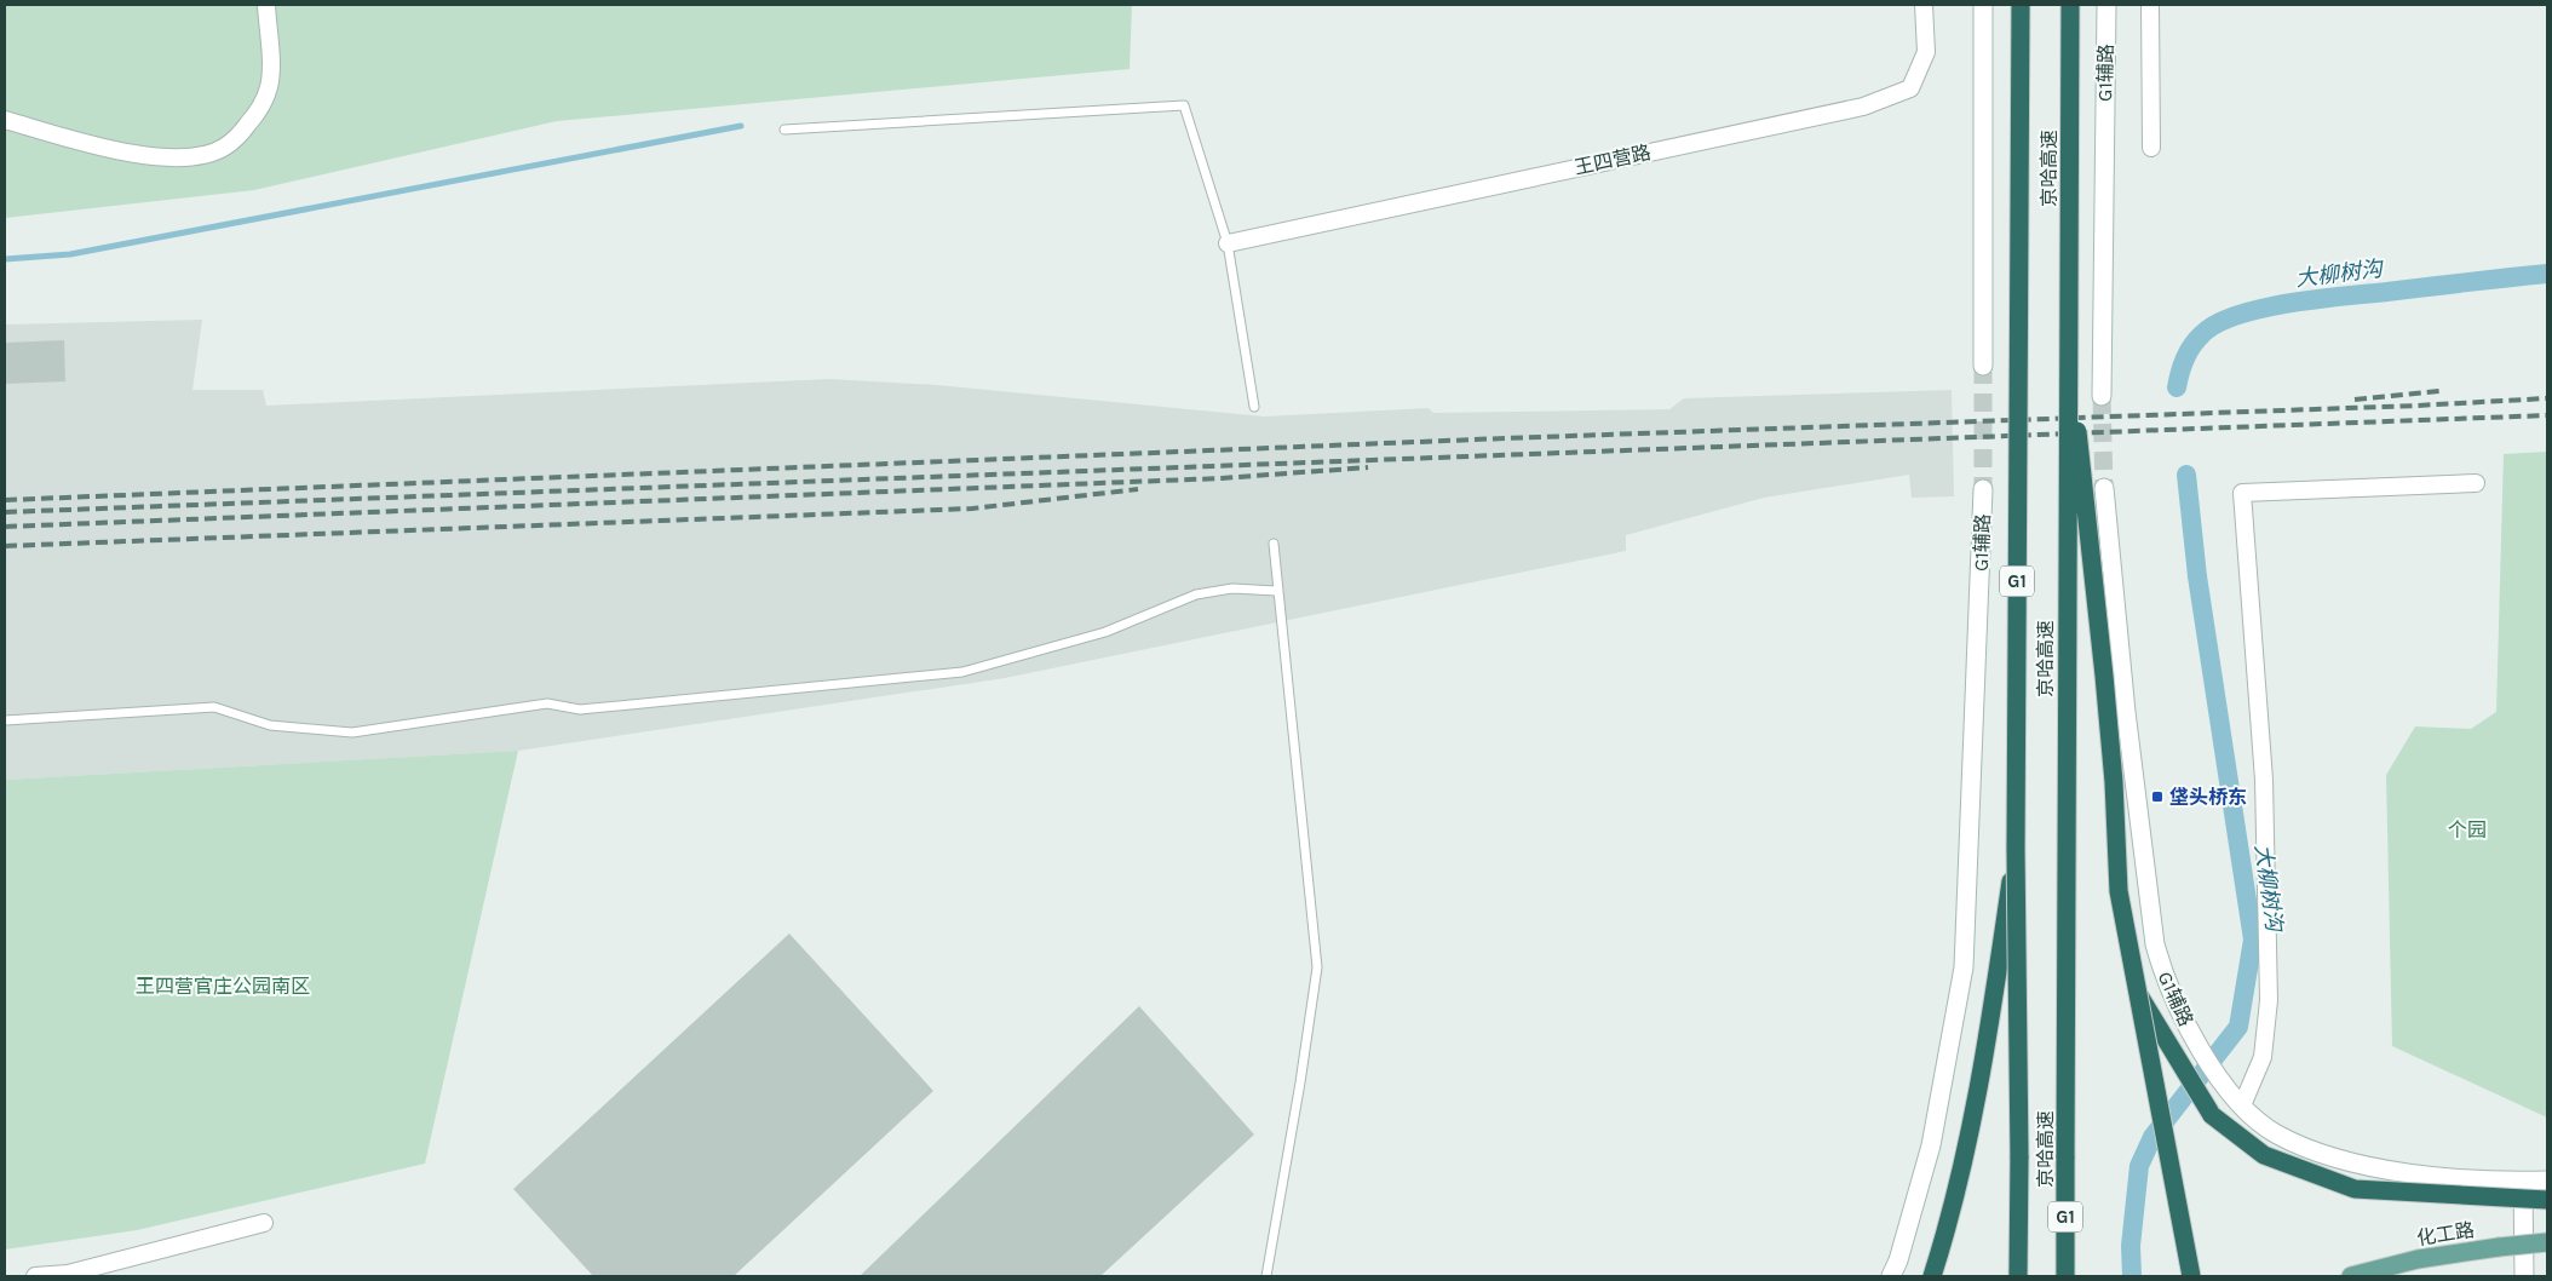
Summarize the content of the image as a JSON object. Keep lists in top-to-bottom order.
{
  "streets": {
    "highway": ["京哈高速", "G1"],
    "main road": ["G1辅路", "化工路"],
    "street": ["王四营路"]
  },
  "water": ["大柳树沟"],
  "parks": ["个园", "王四营官庄公园南区"],
  "places": {
    "transit": ["垡头桥东"]
  }
}
